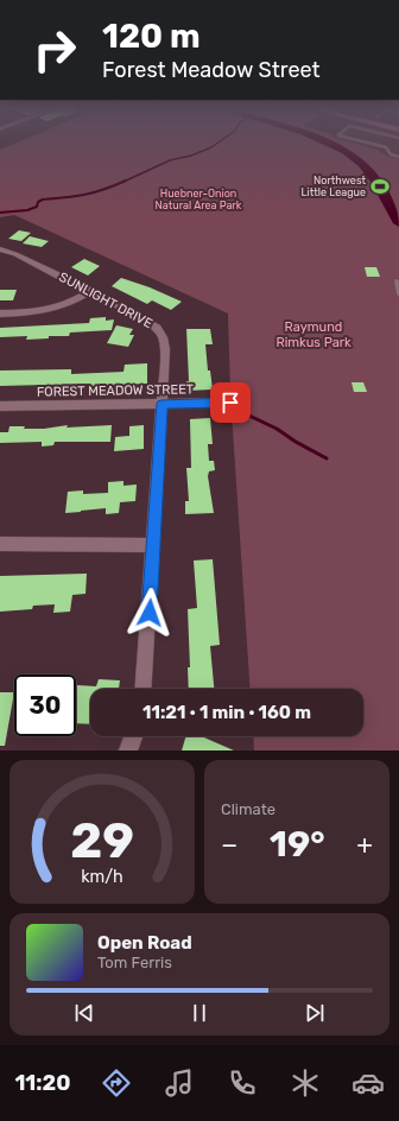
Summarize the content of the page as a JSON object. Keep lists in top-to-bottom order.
{
  "streets": {
    "street": ["SUNLIGHT DRIVE", "FOREST MEADOW STREET"]
  },
  "crossings": [
    ["SUNLIGHT DRIVE", "FOREST MEADOW STREET"]
  ],
  "parks": ["Huebner-Onion Natural Area Park", "Raymund Rimkus Park"],
  "places": {
    "sports": ["Northwest Little League"]
  },
  "page": {
    "turn": ["120 m", "Forest Meadow Street"],
    "limit": "30",
    "trip": "11:21 · 1 min · 160 m",
    "tile": "Climate",
    "heat": ["−", "19°", "+"],
    "song": ["Open Road", "Tom Ferris"],
    "tabs": "11:20",
    "gauge": ["29", "km/h"]
  }
}
